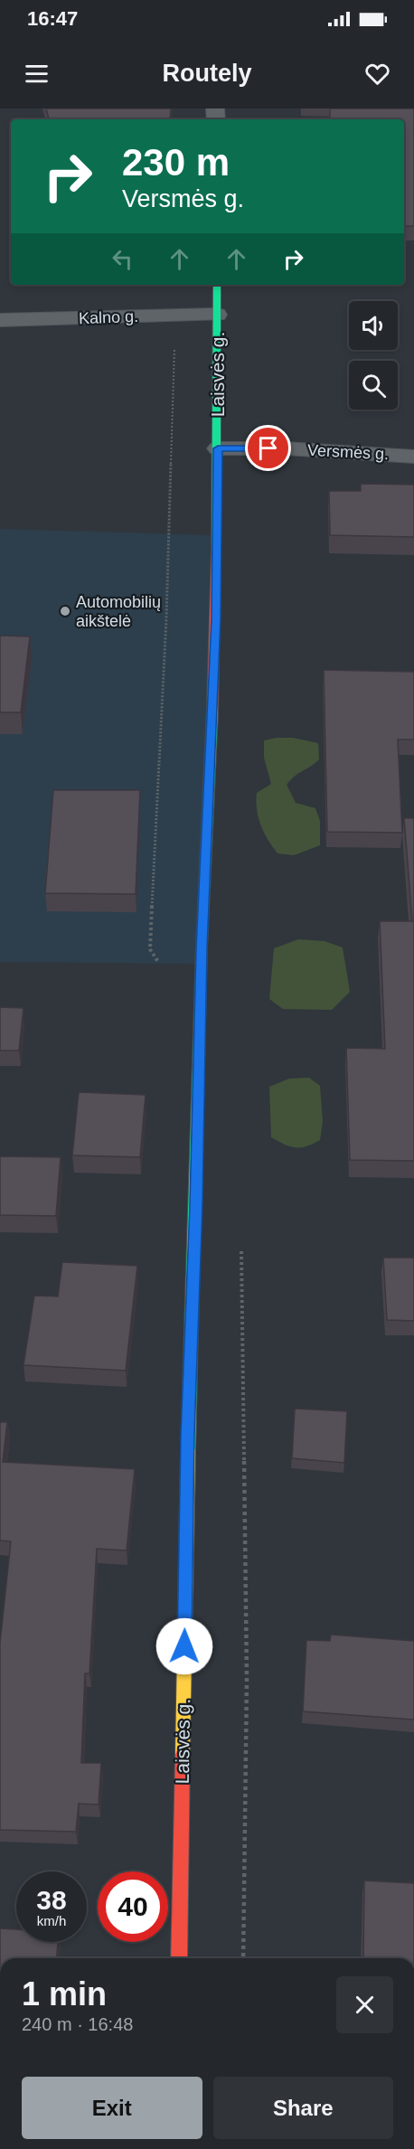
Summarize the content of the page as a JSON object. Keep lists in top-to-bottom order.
{
  "streets": {
    "street": ["Kalno g.", "Laisvės g.", "Versmės g."]
  },
  "crossings": [
    ["Kalno g.", "Laisvės g."],
    ["Laisvės g.", "Versmės g."]
  ],
  "places": ["Automobilių aikštelė"],
  "page": {
    "status": "16:47",
    "header": "Routely",
    "turn": ["230 m", "Versmės g."],
    "speed": "38 km/h",
    "limit": "40",
    "heading": ["1 min", "240 m · 16:48"],
    "buttons": ["Exit", "Share"]
  }
}
